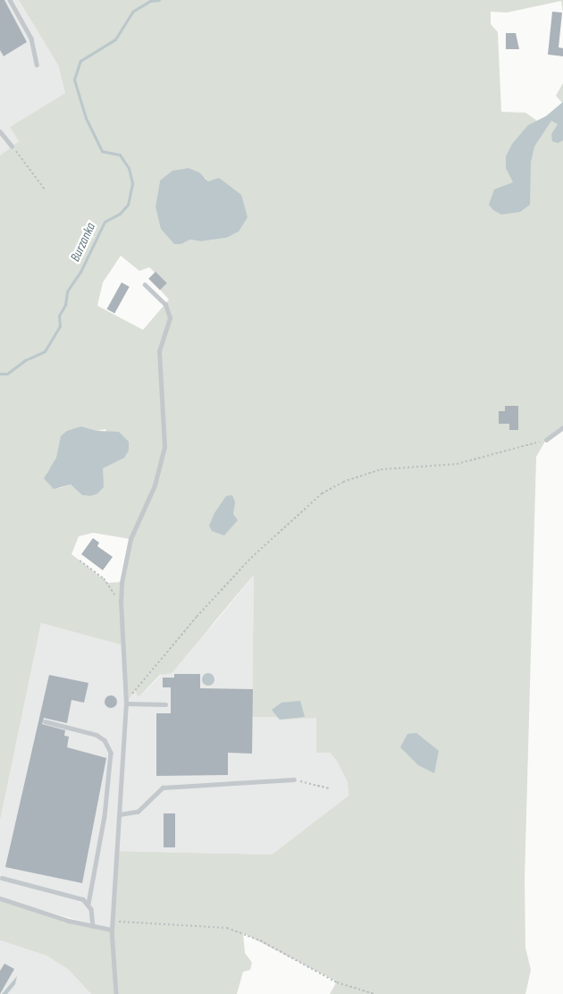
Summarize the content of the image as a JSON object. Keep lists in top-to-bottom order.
{
  "water": ["Burzanka"]
}
